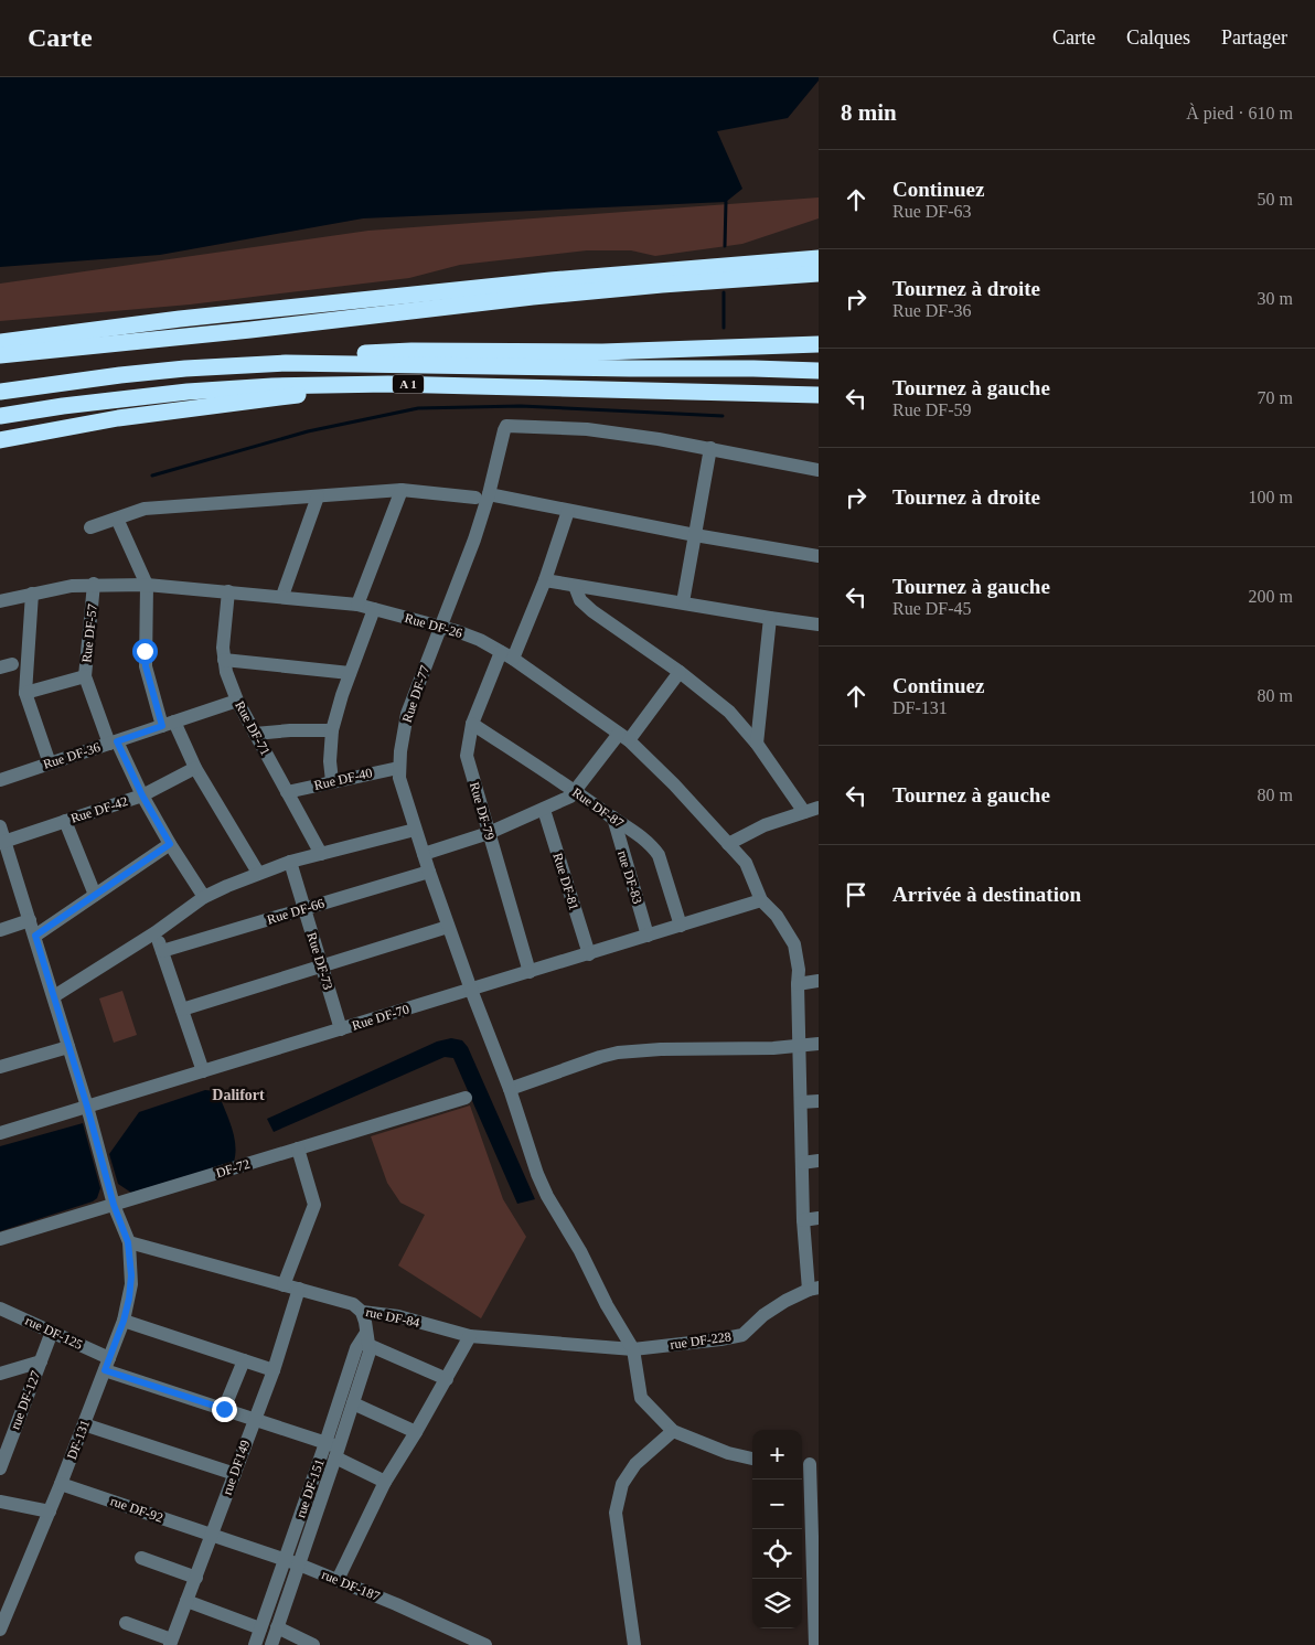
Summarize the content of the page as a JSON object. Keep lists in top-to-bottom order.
{
  "streets": {
    "highway": ["A 1"],
    "street": [
      "Rue DF-26",
      "Rue DF-57",
      "Rue DF-77",
      "Rue DF-71",
      "Rue DF-36",
      "Rue DF-40",
      "Rue DF-87",
      "Rue DF-42",
      "Rue DF-79",
      "rue DF-83",
      "Rue DF-81",
      "Rue DF-66",
      "Rue DF-73",
      "Rue DF-70",
      "DF-72",
      "rue DF-84",
      "rue DF-125",
      "rue DF-228",
      "rue DF-127",
      "DF-131",
      "rue DF149",
      "rue DF-151",
      "rue DF-92",
      "rue DF-187"
    ]
  },
  "crossings": [
    ["Rue DF-26", "Rue DF-57"],
    ["Rue DF-26", "Rue DF-77"],
    ["Rue DF-26", "Rue DF-71"],
    ["Rue DF-26", "Rue DF-79"],
    ["Rue DF-26", "Rue DF-70"],
    ["Rue DF-26", "rue DF-228"],
    ["Rue DF-57", "Rue DF-36"],
    ["Rue DF-57", "Rue DF-42"],
    ["Rue DF-77", "Rue DF-40"],
    ["Rue DF-77", "Rue DF-66"],
    ["Rue DF-77", "Rue DF-70"],
    ["Rue DF-77", "rue DF-84"],
    ["Rue DF-77", "rue DF-228"],
    ["Rue DF-71", "Rue DF-36"],
    ["Rue DF-71", "Rue DF-40"],
    ["Rue DF-87", "Rue DF-79"],
    ["Rue DF-87", "rue DF-83"],
    ["Rue DF-87", "Rue DF-70"],
    ["Rue DF-42", "DF-131"],
    ["Rue DF-79", "Rue DF-70"],
    ["rue DF-83", "Rue DF-70"],
    ["Rue DF-81", "Rue DF-70"],
    ["Rue DF-66", "Rue DF-73"],
    ["Rue DF-73", "Rue DF-70"],
    ["Rue DF-70", "DF-131"],
    ["DF-72", "DF-131"],
    ["rue DF-84", "rue DF-228"],
    ["rue DF-84", "DF-131"],
    ["rue DF-84", "rue DF149"],
    ["rue DF-84", "rue DF-151"],
    ["rue DF-125", "rue DF-127"],
    ["rue DF-125", "DF-131"],
    ["rue DF-125", "rue DF149"],
    ["rue DF-125", "rue DF-151"],
    ["DF-131", "rue DF-92"],
    ["rue DF149", "rue DF-92"],
    ["rue DF149", "rue DF-187"],
    ["rue DF-151", "rue DF-187"],
    ["rue DF-92", "rue DF-187"]
  ],
  "districts": ["Dalifort"],
  "page": {
    "header": "Carte",
    "nav": ["Carte", "Calques", "Partager"],
    "heading": ["8 min", "À pied · 610 m"],
    "list": [
      ["Continuez", "Rue DF-63", "50 m"],
      ["Tournez à droite", "Rue DF-36", "30 m"],
      ["Tournez à gauche", "Rue DF-59", "70 m"],
      ["Tournez à droite", "100 m"],
      ["Tournez à gauche", "Rue DF-45", "200 m"],
      ["Continuez", "DF-131", "80 m"],
      ["Tournez à gauche", "80 m"],
      "Arrivée à destination"
    ],
    "map_buttons": ["+", "−"]
  }
}
